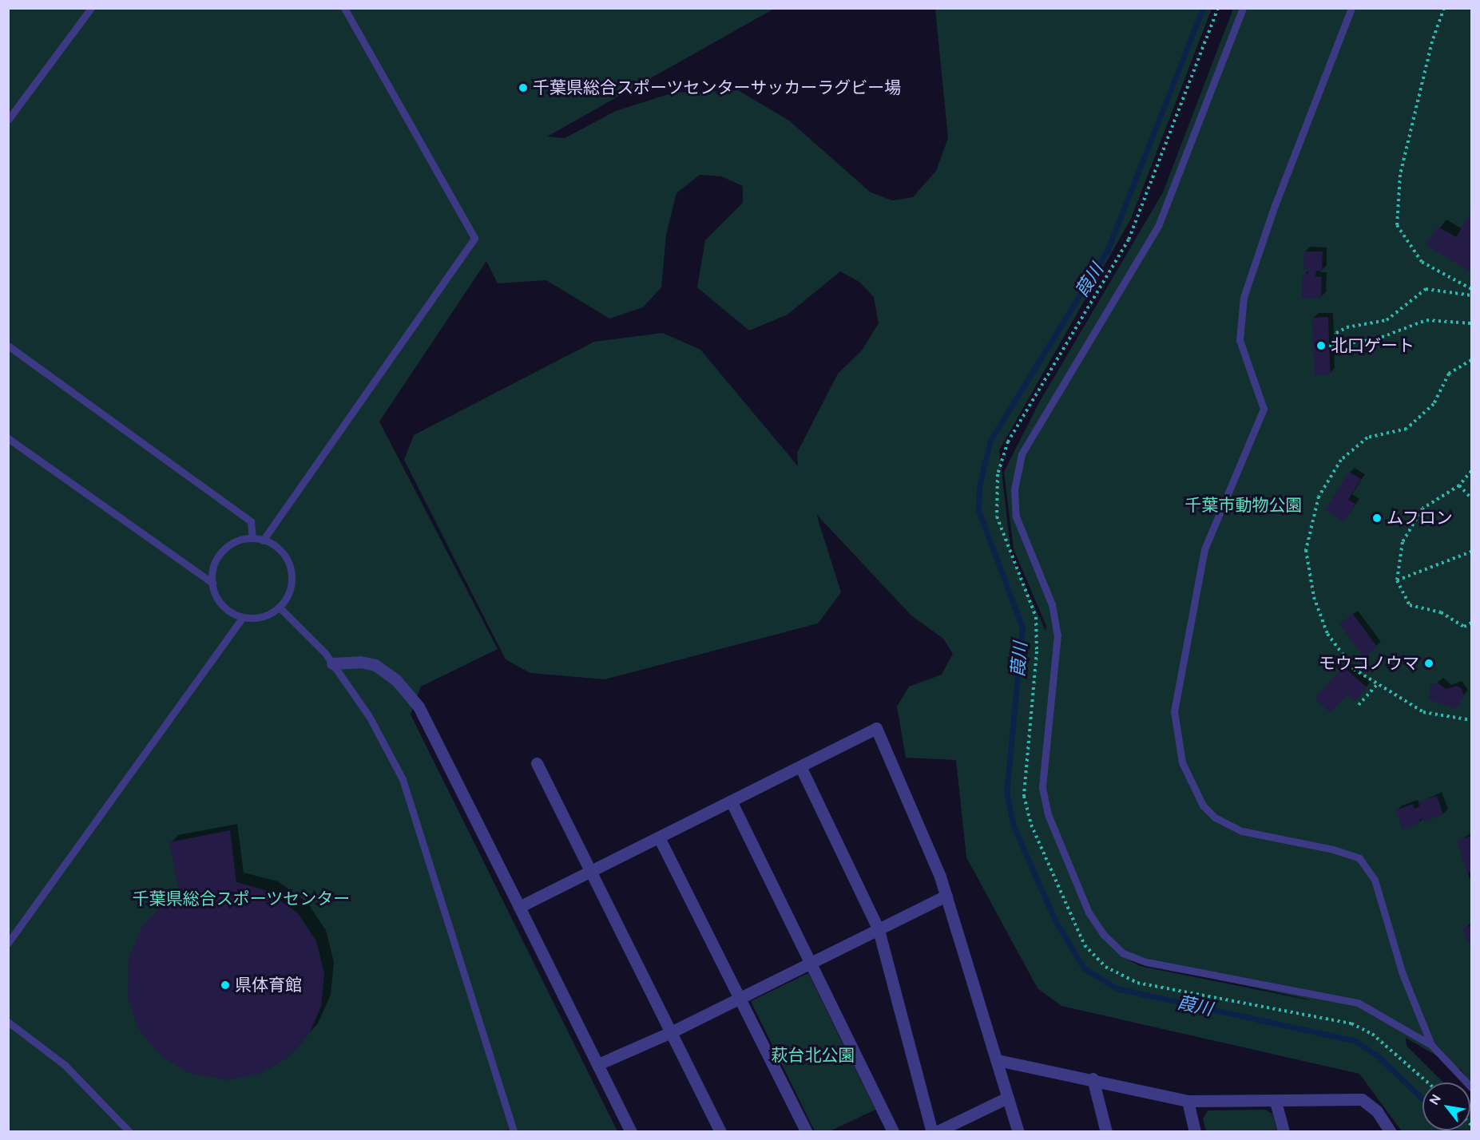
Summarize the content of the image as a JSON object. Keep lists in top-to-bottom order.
{
  "water": ["葭川"],
  "parks": ["千葉市動物公園", "千葉県総合スポーツセンター", "萩台北公園"],
  "places": [
    "千葉県総合スポーツセンターサッカーラグビー場",
    "北口ゲート",
    "ムフロン",
    "モウコノウマ",
    "県体育館"
  ],
  "north": "top left"
}
